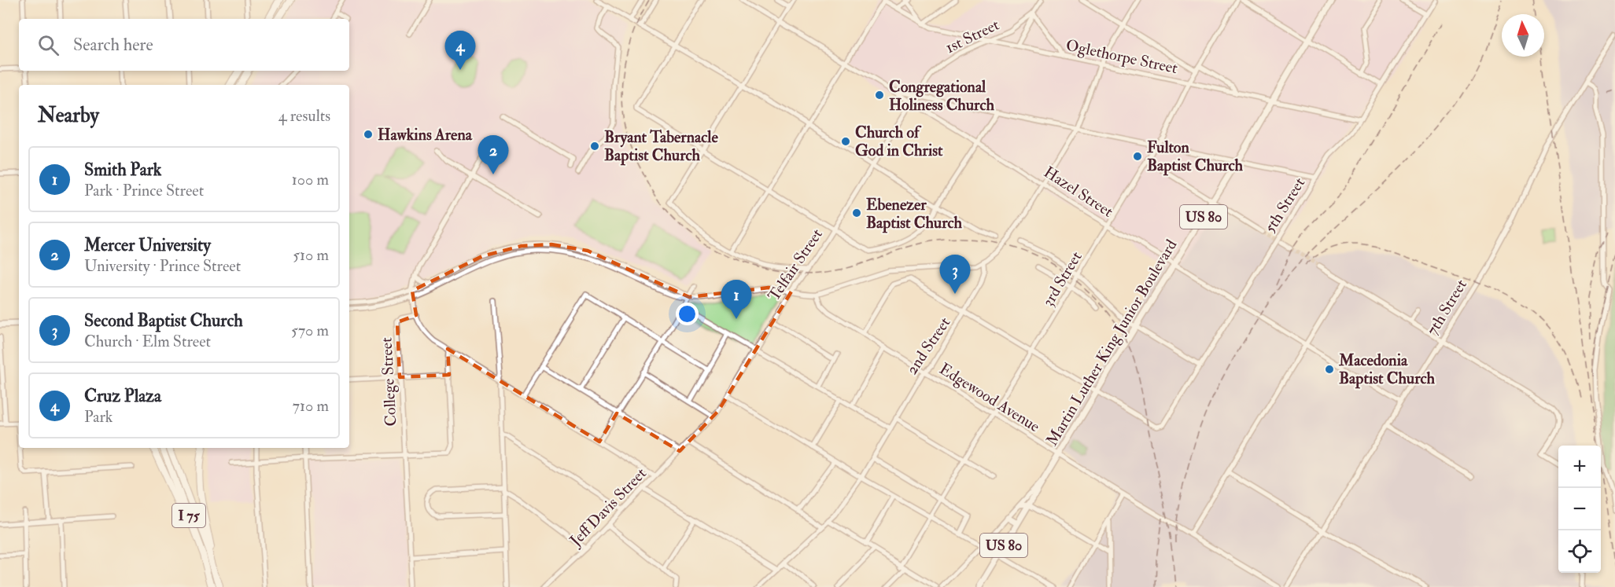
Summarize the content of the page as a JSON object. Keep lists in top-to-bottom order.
{
  "streets": {
    "highway": ["I 75"],
    "main road": ["US 80", "Martin Luther King Junior Boulevard"],
    "street": [
      "1st Street",
      "Oglethorpe Street",
      "Hazel Street",
      "5th Street",
      "Telfair Street",
      "3rd Street",
      "7th Street",
      "2nd Street",
      "College Street",
      "Edgewood Avenue",
      "Jeff Davis Street"
    ]
  },
  "crossings": [
    ["1st Street", "Oglethorpe Street"],
    ["1st Street", "Telfair Street"],
    ["Oglethorpe Street", "5th Street"],
    ["Oglethorpe Street", "3rd Street"],
    ["Oglethorpe Street", "Martin Luther King Junior Boulevard"],
    ["Hazel Street", "5th Street"],
    ["Hazel Street", "Telfair Street"],
    ["Hazel Street", "3rd Street"],
    ["Hazel Street", "7th Street"],
    ["Hazel Street", "Martin Luther King Junior Boulevard"],
    ["5th Street", "Martin Luther King Junior Boulevard"],
    ["US 80", "Martin Luther King Junior Boulevard"],
    ["Telfair Street", "Jeff Davis Street"],
    ["3rd Street", "Edgewood Avenue"],
    ["Martin Luther King Junior Boulevard", "Edgewood Avenue"],
    ["2nd Street", "Edgewood Avenue"]
  ],
  "places": [
    "Congregational Holiness Church",
    "Hawkins Arena",
    "Church of God in Christ",
    "Bryant Tabernacle Baptist Church",
    "Fulton Baptist Church",
    "Ebenezer Baptist Church",
    "Macedonia Baptist Church"
  ],
  "north": "top",
  "page": {
    "search": "Search here",
    "pins": [
      "4",
      "2",
      "3",
      "1"
    ],
    "heading": ["Nearby", "4 results"],
    "list": [
      {
        "mark": "1",
        "name": "Smith Park",
        "note": "Park · Prince Street",
        "value": "100 m"
      },
      {
        "mark": "2",
        "name": "Mercer University",
        "note": "University · Prince Street",
        "value": "510 m"
      },
      {
        "mark": "3",
        "name": "Second Baptist Church",
        "note": "Church · Elm Street",
        "value": "570 m"
      },
      {
        "mark": "4",
        "name": "Cruz Plaza",
        "note": "Park",
        "value": "710 m"
      }
    ],
    "map_buttons": ["+", "−"]
  }
}
